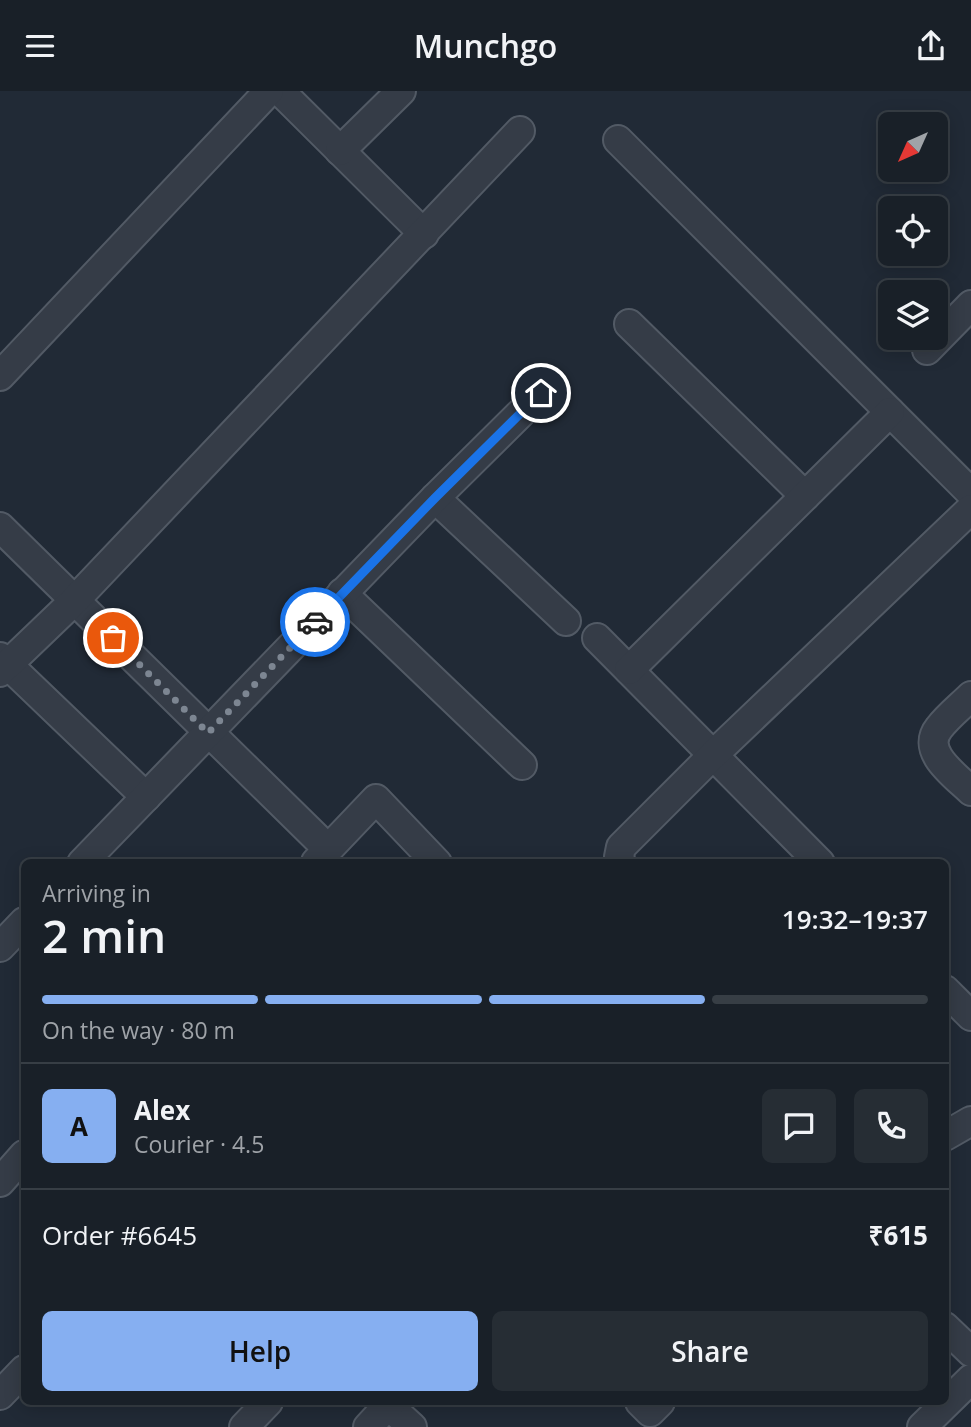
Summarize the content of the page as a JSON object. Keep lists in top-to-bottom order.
{
  "north": "bottom left",
  "page": {
    "header": "Munchgo",
    "heading": ["2 min", "Arriving in", "19:32–19:37"],
    "panel": [
      "Alex",
      "Courier · 4.5",
      "Order #6645",
      "₹615"
    ],
    "bar": "On the way · 80 m",
    "round": "A",
    "buttons": ["Help", "Share"]
  }
}
